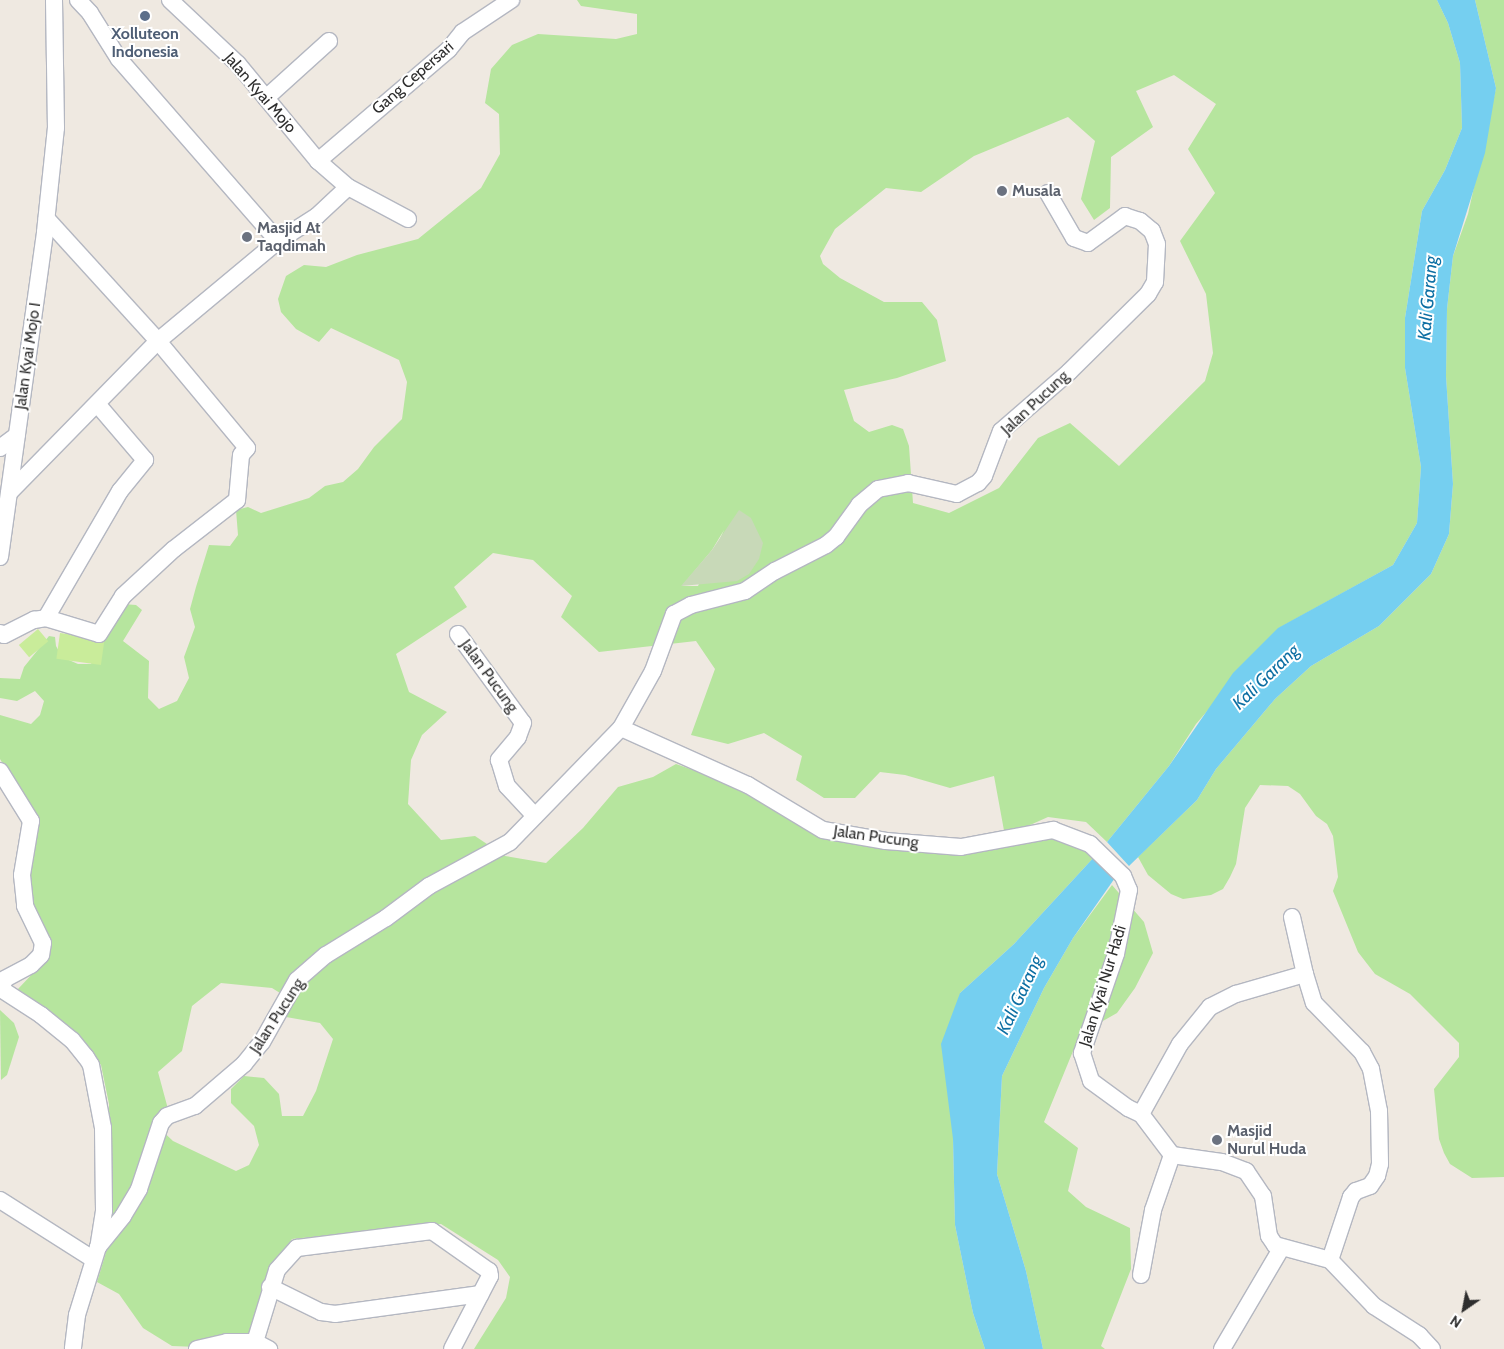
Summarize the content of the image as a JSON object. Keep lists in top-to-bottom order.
{
  "streets": {
    "street": [
      "Gang Cepersari",
      "Jalan Kyai Mojo",
      "Jalan Kyai Mojo I",
      "Jalan Pucung",
      "Jalan Kyai Nur Hadi"
    ]
  },
  "crossings": [
    ["Gang Cepersari", "Jalan Kyai Mojo"],
    ["Jalan Pucung", "Jalan Kyai Nur Hadi"]
  ],
  "water": ["Kali Garang"],
  "places": [
    "Xolluteon Indonesia",
    "Musala",
    "Masjid At Taqdimah",
    "Masjid Nurul Huda"
  ],
  "north": "bottom left"
}
